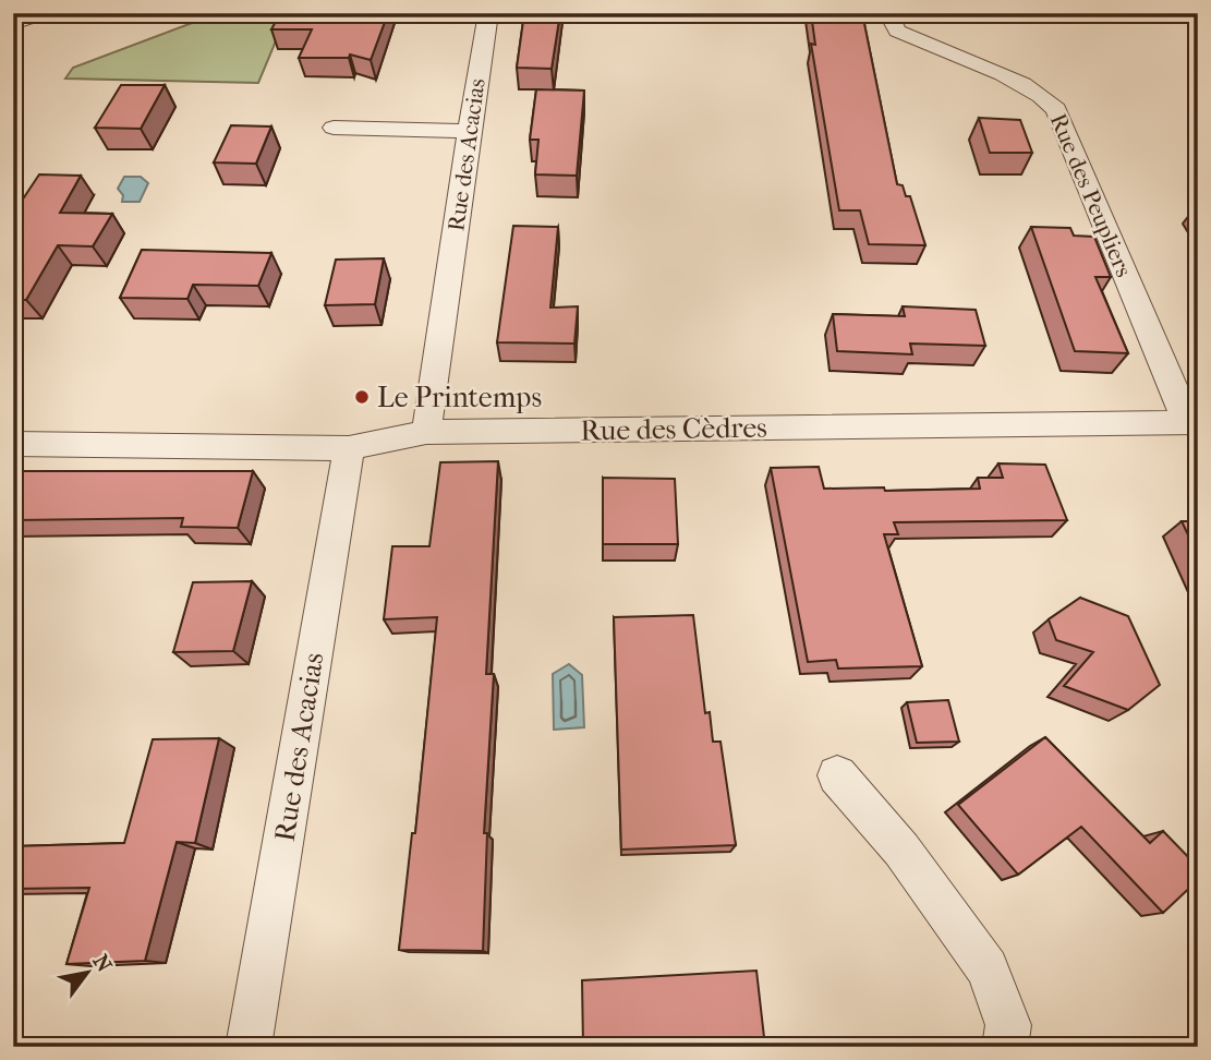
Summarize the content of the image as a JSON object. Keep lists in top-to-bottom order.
{
  "streets": {
    "street": ["Rue des Acacias", "Rue des Peupliers", "Rue des Cèdres"]
  },
  "crossings": [
    ["Rue des Acacias", "Rue des Cèdres"],
    ["Rue des Peupliers", "Rue des Cèdres"]
  ],
  "places": ["Le Printemps"],
  "north": "top right"
}
